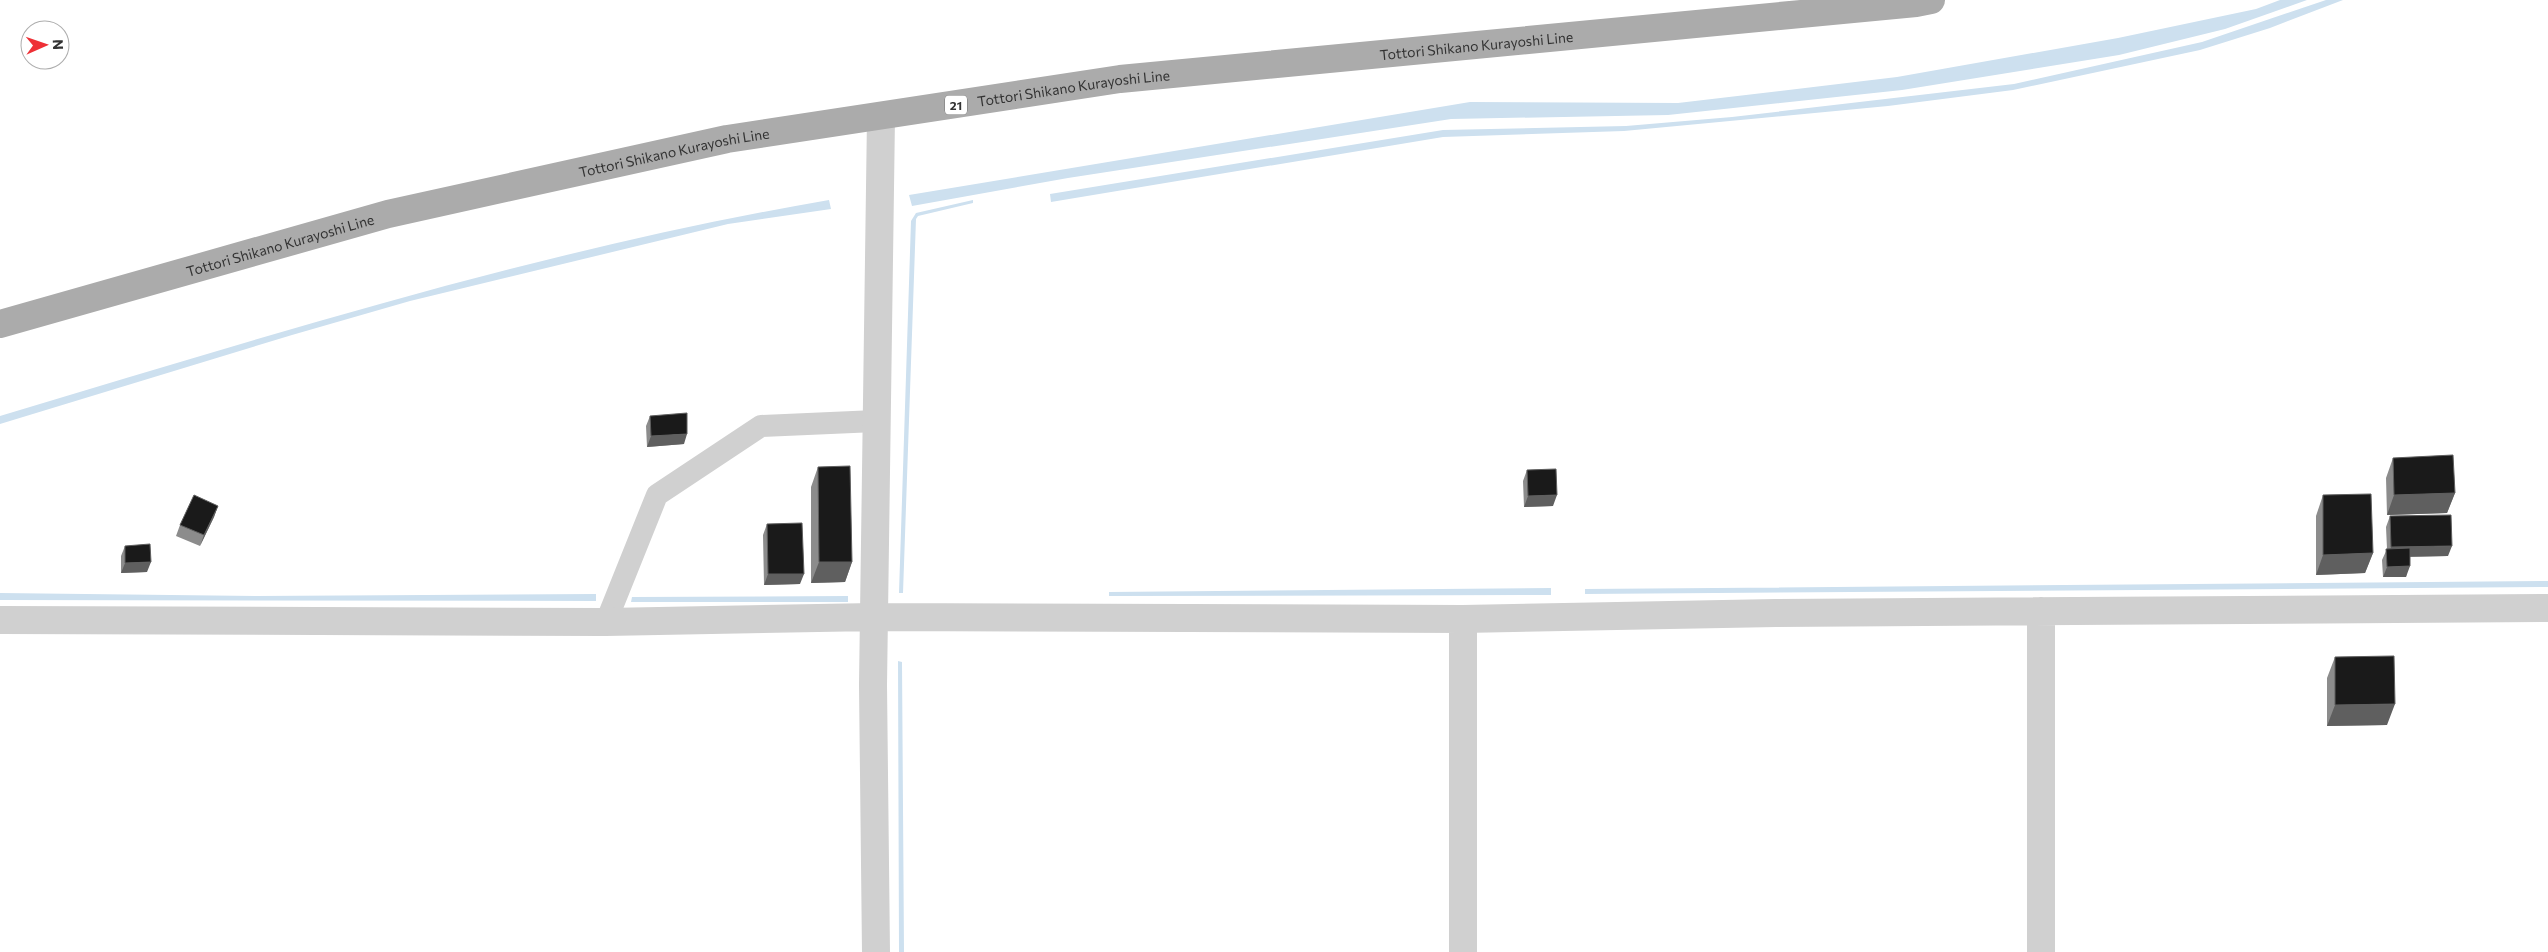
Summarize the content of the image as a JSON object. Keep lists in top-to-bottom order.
{
  "streets": {
    "main road": ["Tottori Shikano Kurayoshi Line", "21"]
  },
  "north": "right"
}
